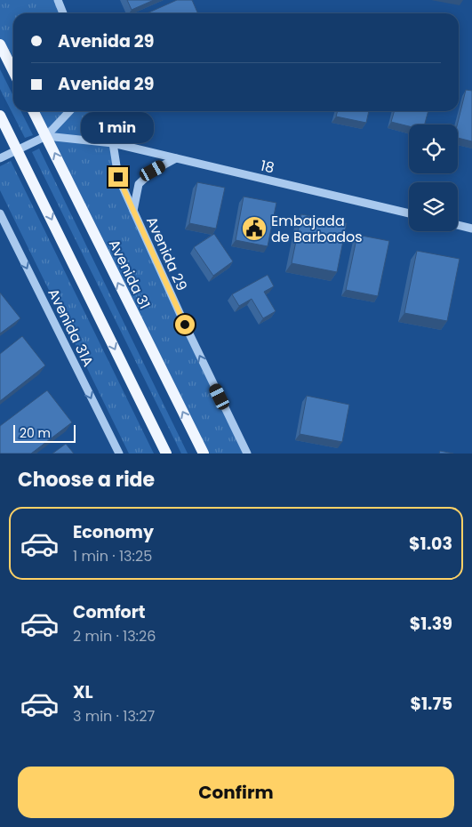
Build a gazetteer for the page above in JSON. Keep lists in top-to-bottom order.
{
  "streets": {
    "main road": ["Avenida 31"],
    "street": ["18", "Avenida 29", "Avenida 31A"]
  },
  "crossings": [
    ["18", "Avenida 29"],
    ["18", "Avenida 31"]
  ],
  "one_way": ["Avenida 29", "Avenida 31A"],
  "places": {
    "public building": ["Embajada de Barbados"]
  },
  "scale_bar": "20 m",
  "page": {
    "banner": ["Avenida 29", "Avenida 29"],
    "bubble": "1 min",
    "scale": "20 m",
    "heading": "Choose a ride",
    "list": [
      {
        "name": "Economy",
        "note": "1 min · 13:25",
        "value": "$1.03"
      },
      {
        "name": "Comfort",
        "note": "2 min · 13:26",
        "value": "$1.39"
      },
      {
        "name": "XL",
        "note": "3 min · 13:27",
        "value": "$1.75"
      }
    ],
    "buttons": "Confirm"
  }
}
